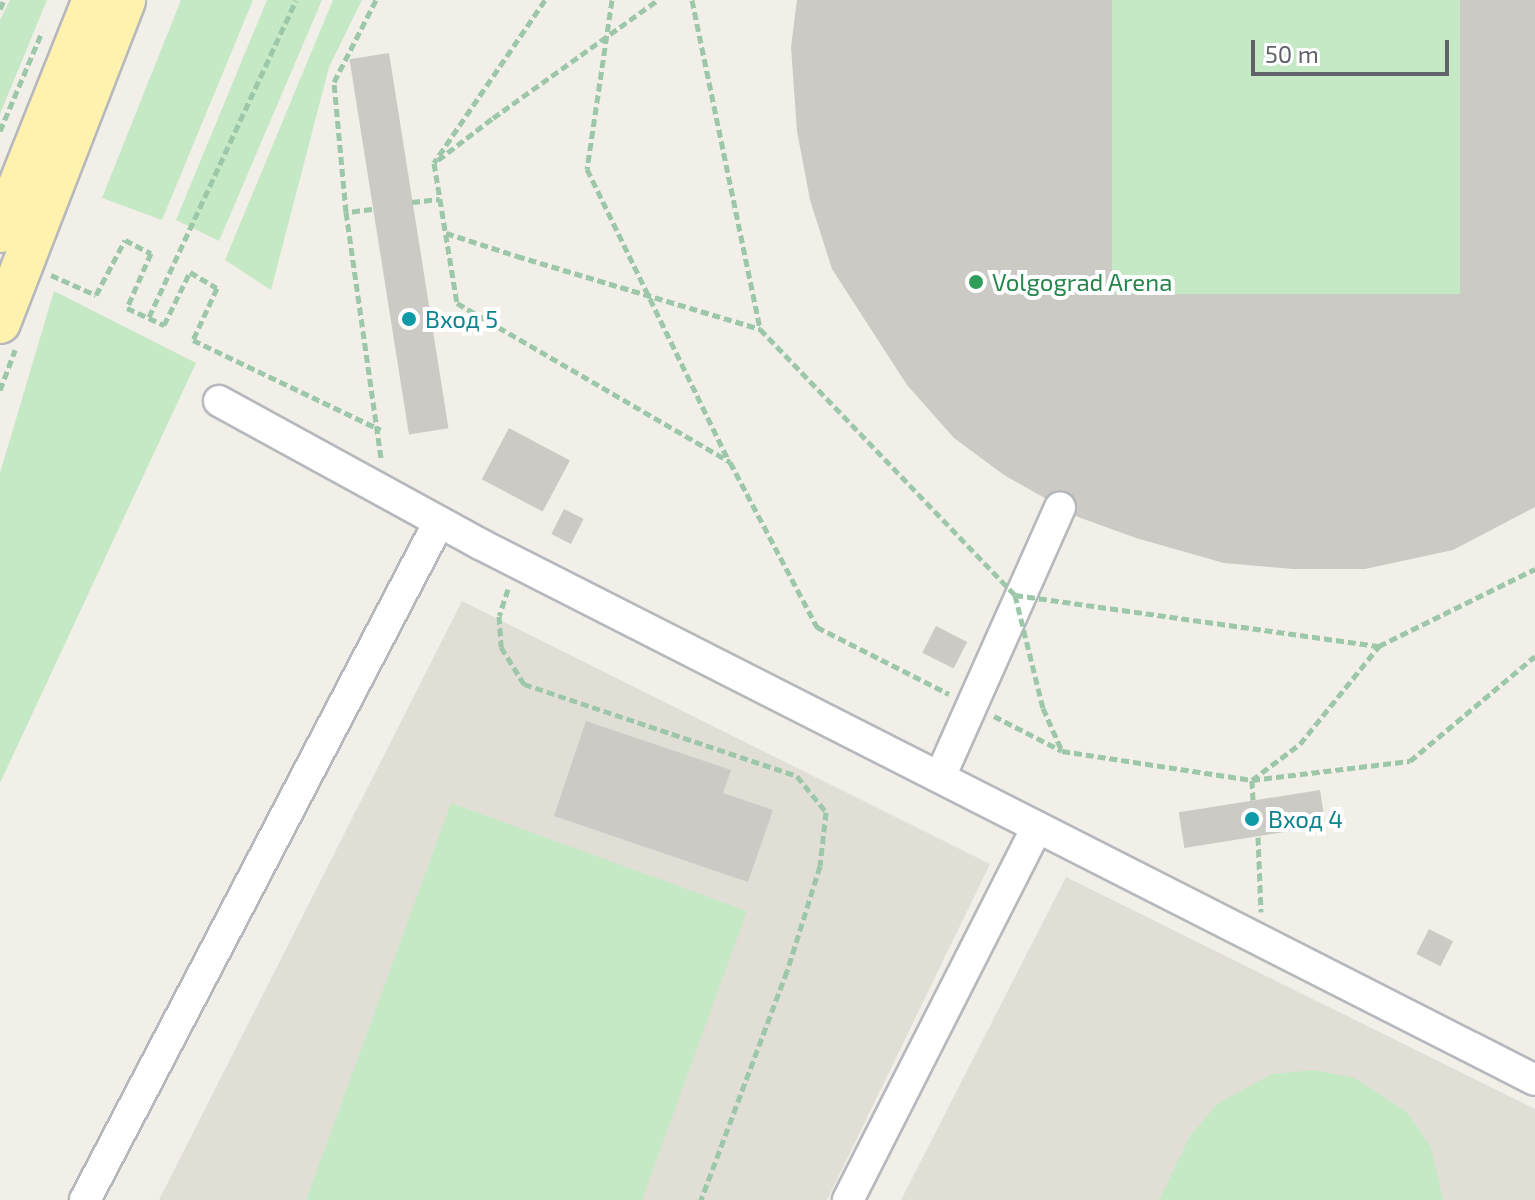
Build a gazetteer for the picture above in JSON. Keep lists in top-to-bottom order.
{
  "places": ["Volgograd Arena", "Вход 5", "Вход 4"],
  "scale_bar": "50 m"
}
